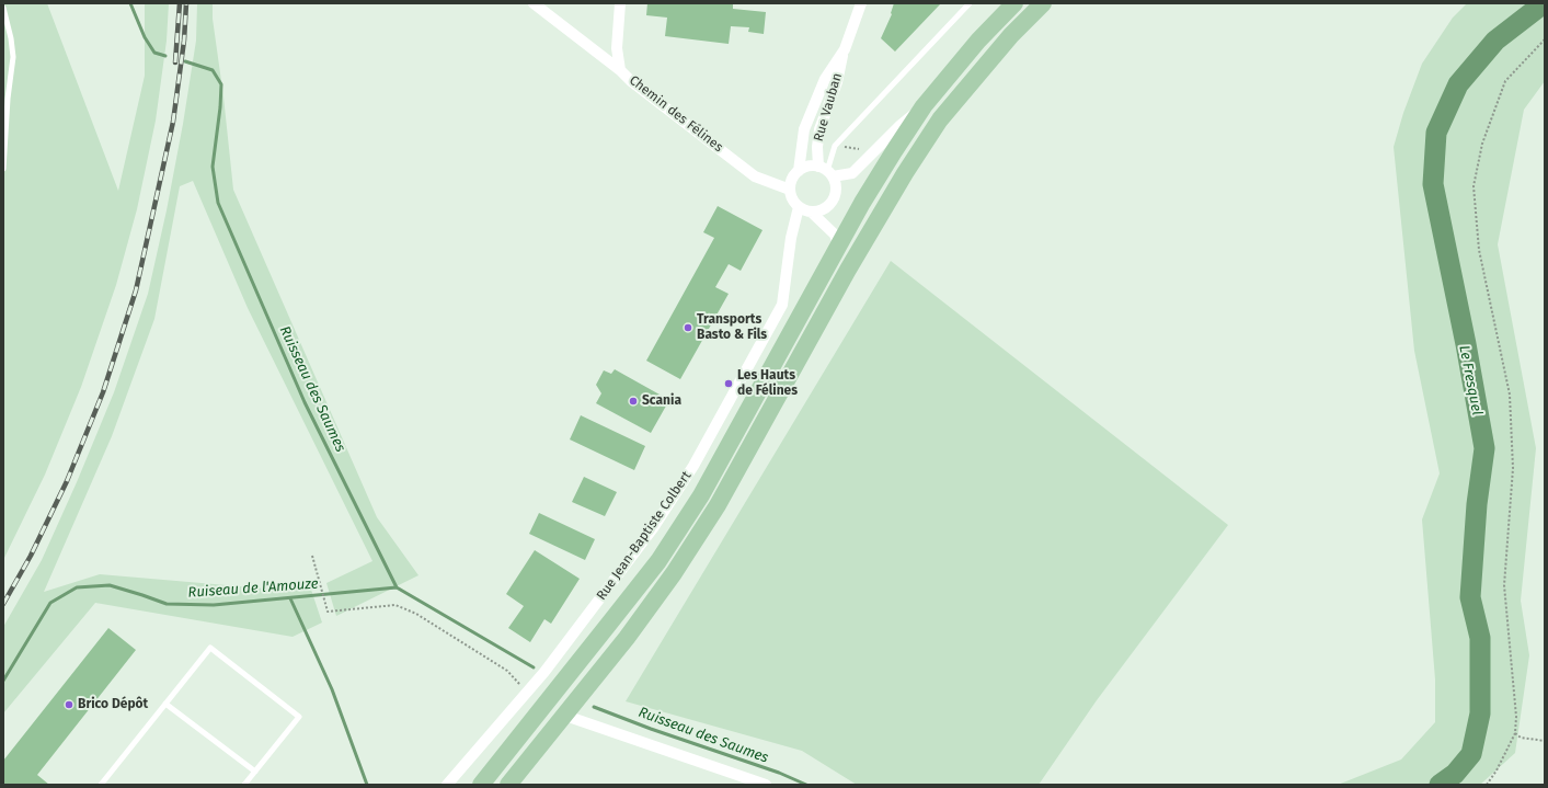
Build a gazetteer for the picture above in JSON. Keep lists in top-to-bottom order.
{
  "streets": {
    "street": ["Rue Vauban", "Chemin des Félines", "Rue Jean-Baptiste Colbert"]
  },
  "crossings": [
    ["Rue Vauban", "Chemin des Félines"],
    ["Rue Vauban", "Rue Jean-Baptiste Colbert"],
    ["Chemin des Félines", "Rue Jean-Baptiste Colbert"]
  ],
  "water": ["Le Fresquel", "Ruisseau des Saumes", "Ruiseau de l'Amouze"],
  "places": [
    "Transports Basto & Fils",
    "Les Hauts de Félines",
    "Scania",
    "Brico Dépôt"
  ]
}
